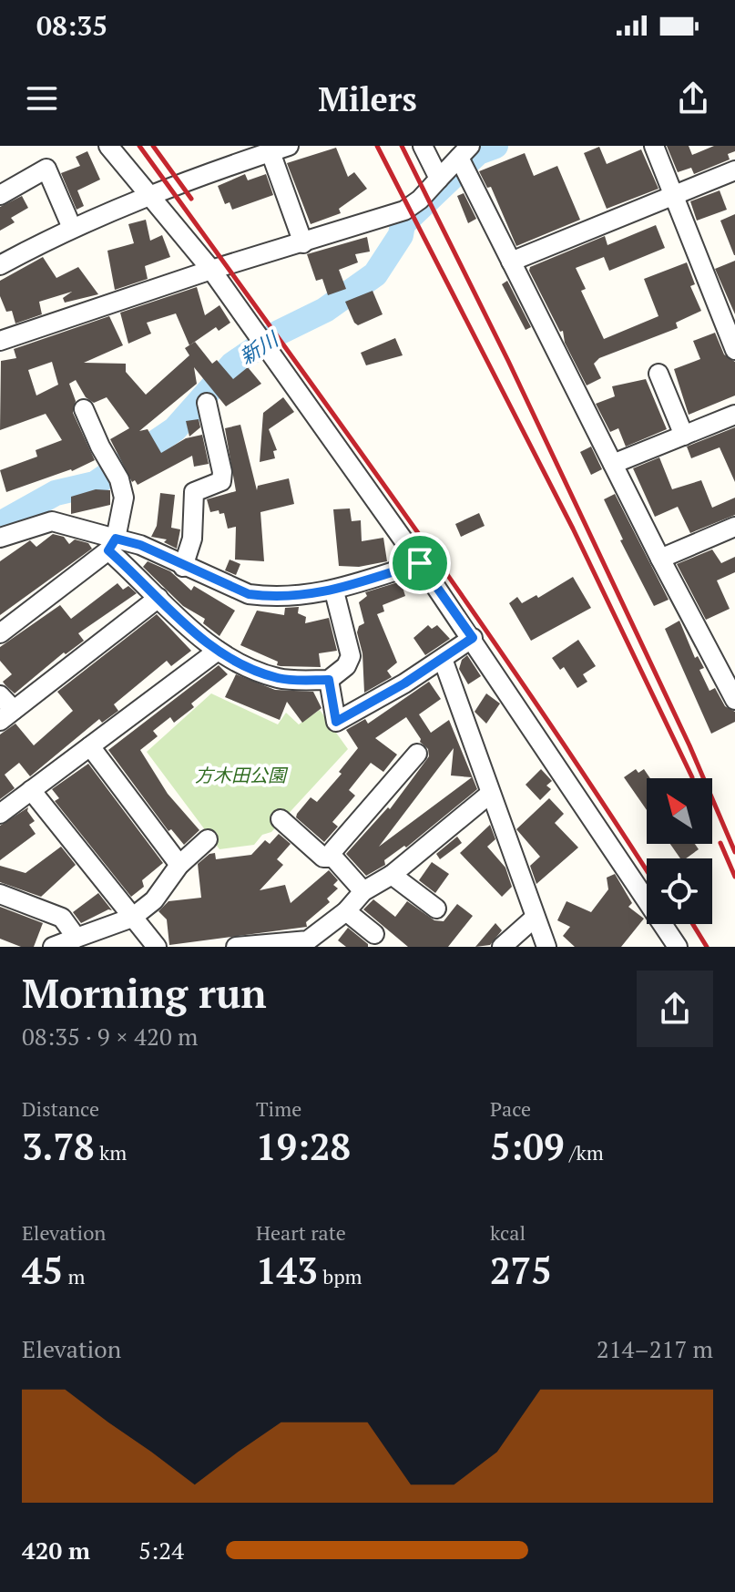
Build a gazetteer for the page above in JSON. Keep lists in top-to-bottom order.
{
  "water": ["新川"],
  "parks": ["方木田公園"],
  "north": "top left",
  "page": {
    "status": "08:35",
    "header": "Milers",
    "heading": ["Morning run", "08:35 · 9 × 420 m"],
    "stats": [
      ["Distance", "3.78 km"],
      ["Time", "19:28"],
      ["Pace", "5:09 /km"],
      ["Elevation", "45 m"],
      ["Heart rate", "143 bpm"],
      ["kcal", "275"]
    ],
    "chart": ["Elevation", "214–217 m"],
    "list": [
      {
        "name": "420 m",
        "note": "5:24"
      }
    ]
  }
}
